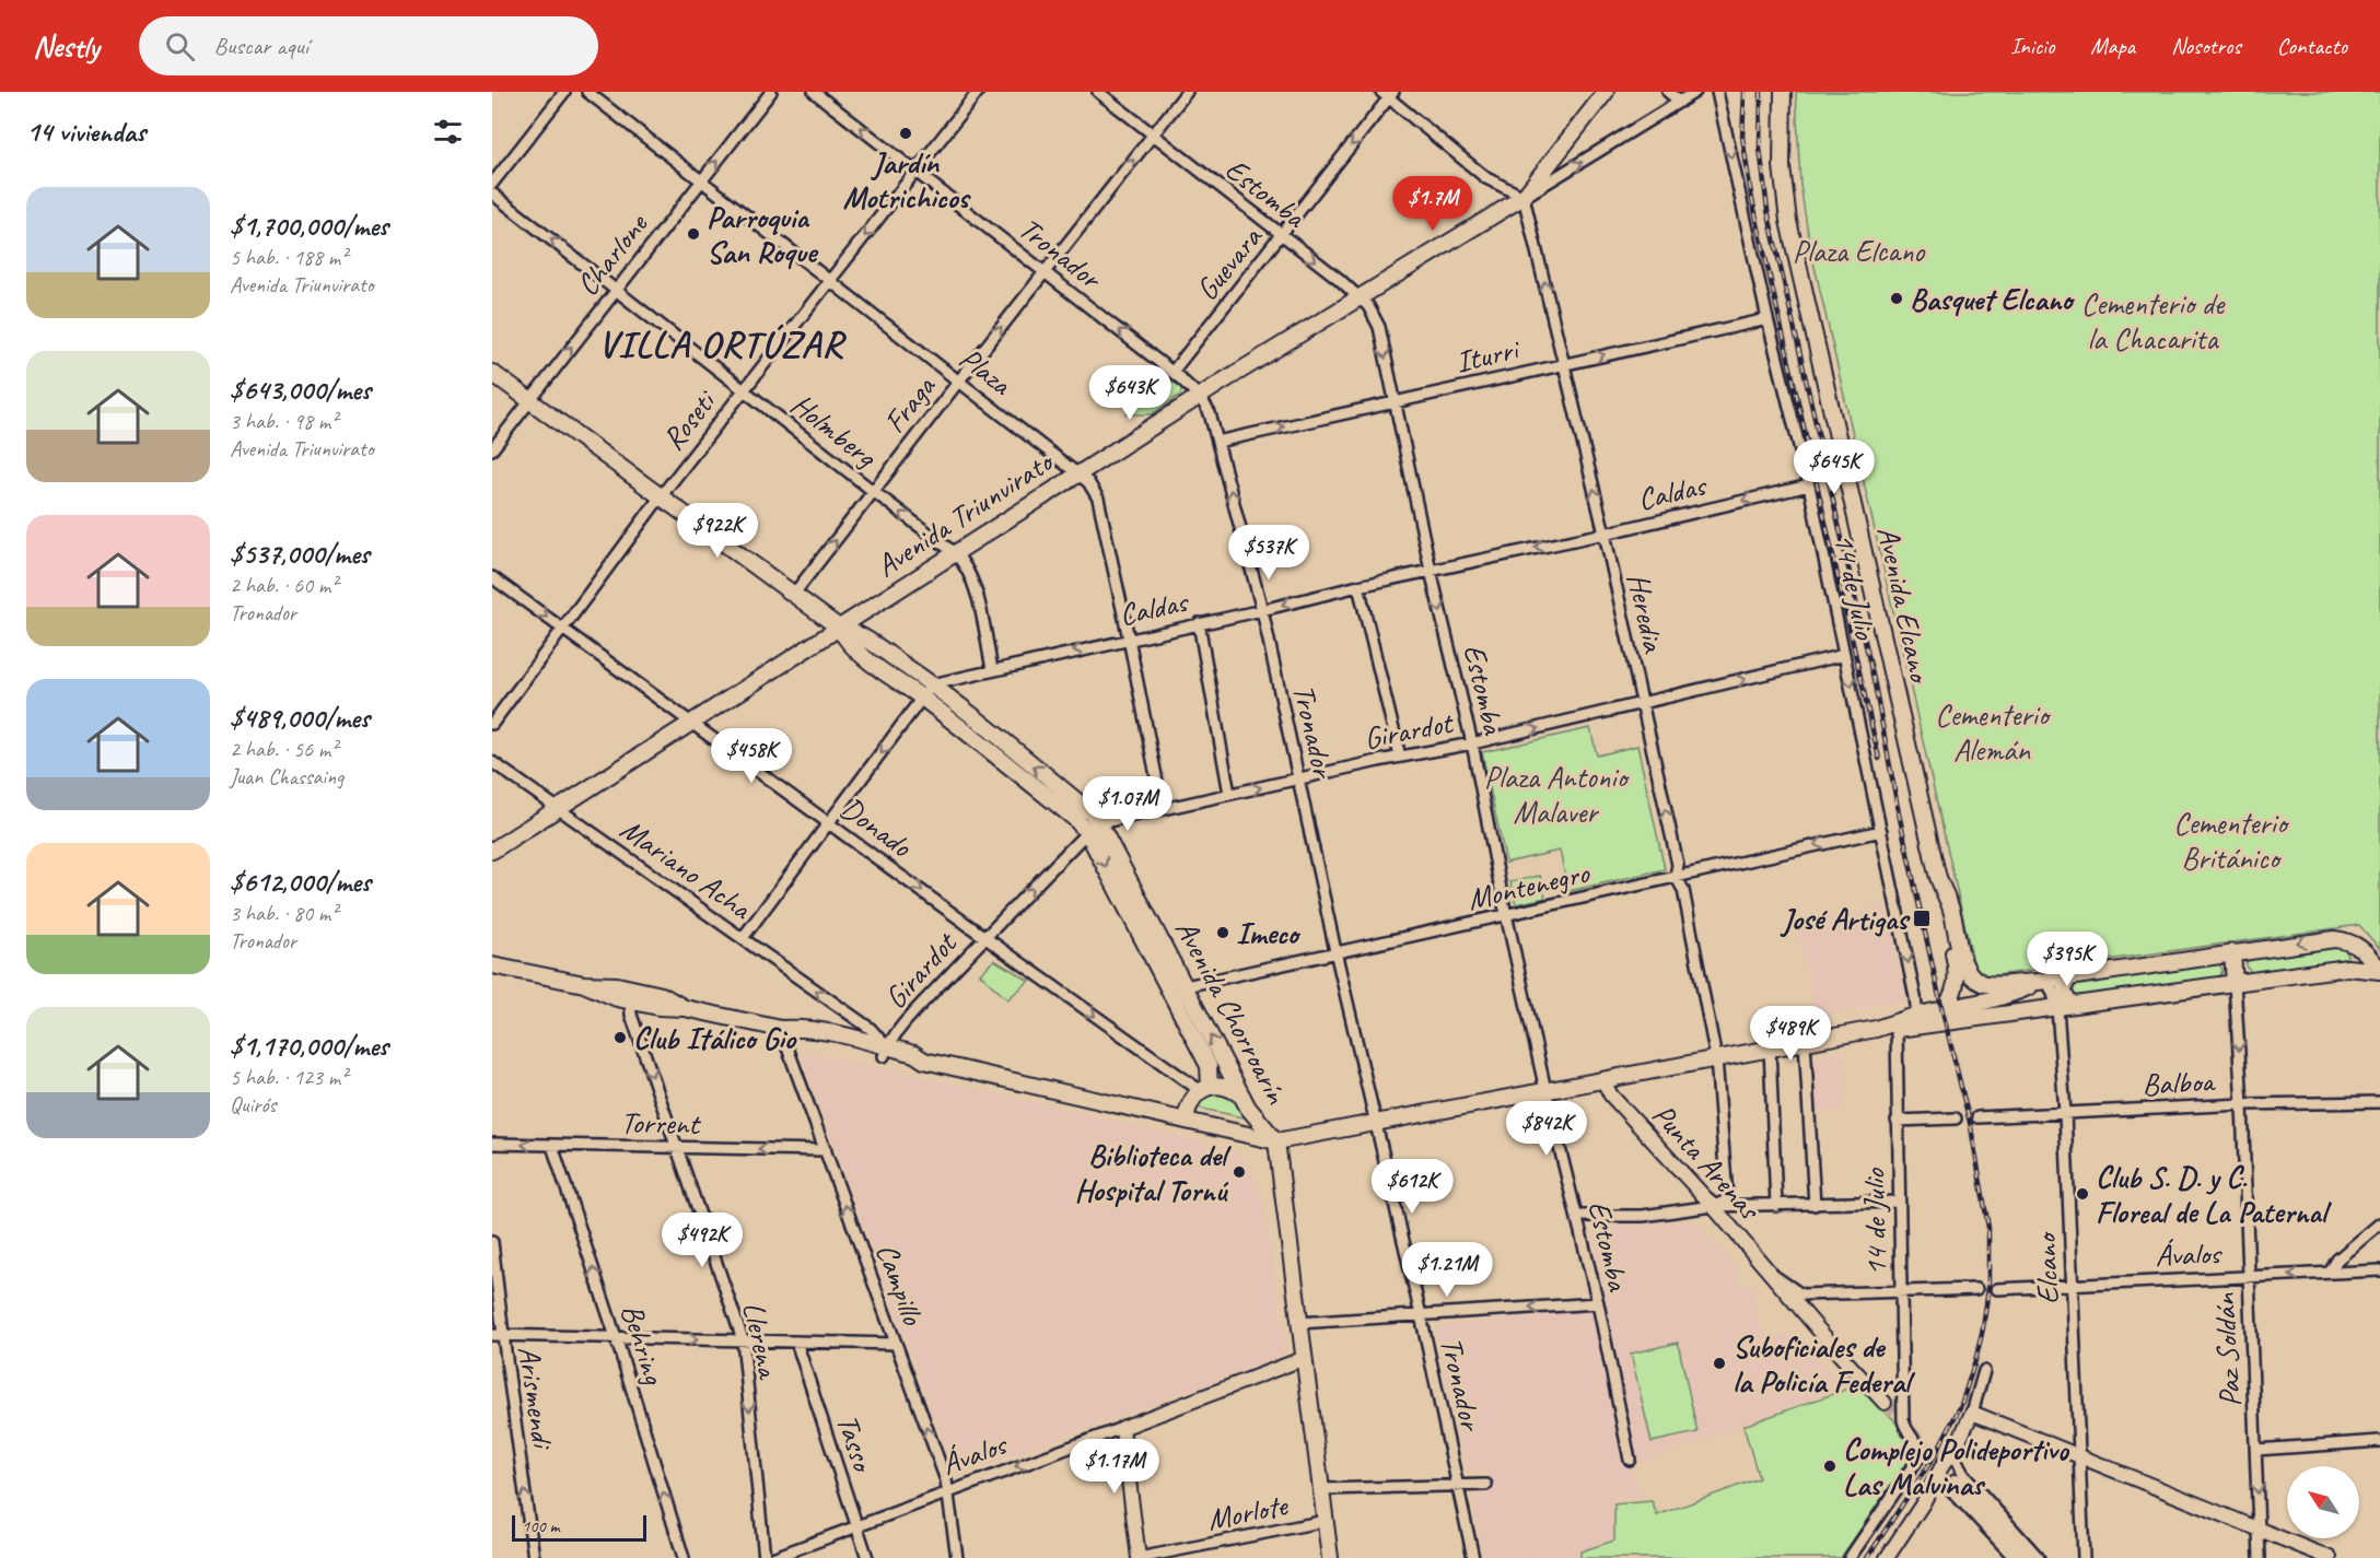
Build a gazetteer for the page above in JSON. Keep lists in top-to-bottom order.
{
  "streets": {
    "main road": ["Avenida Triunvirato", "Avenida Elcano", "Avenida Chorroarín"],
    "street": [
      "Estomba",
      "Tronador",
      "Charlone",
      "Guevara",
      "Iturri",
      "Plaza",
      "Fraga",
      "Roseti",
      "Holmberg",
      "Caldas",
      "14 de Julio",
      "Heredia",
      "Girardot",
      "Donado",
      "Mariano Acha",
      "Montenegro",
      "Balboa",
      "Torrent",
      "Punta Arenas",
      "Ávalos",
      "Elcano",
      "Campillo",
      "Llerena",
      "Behring",
      "Paz Soldán",
      "Arismendi",
      "Tasso",
      "Morlote"
    ]
  },
  "crossings": [
    ["Estomba", "Guevara"],
    ["Estomba", "Iturri"],
    ["Estomba", "Fraga"],
    ["Estomba", "Caldas"],
    ["Estomba", "Avenida Triunvirato"],
    ["Estomba", "Girardot"],
    ["Estomba", "Montenegro"],
    ["Tronador", "Guevara"],
    ["Tronador", "Iturri"],
    ["Tronador", "Fraga"],
    ["Tronador", "Roseti"],
    ["Tronador", "Caldas"],
    ["Tronador", "Avenida Triunvirato"],
    ["Tronador", "Girardot"],
    ["Tronador", "Montenegro"],
    ["Tronador", "Morlote"],
    ["Charlone", "Plaza"],
    ["Charlone", "Holmberg"],
    ["Charlone", "Avenida Chorroarín"],
    ["Iturri", "14 de Julio"],
    ["Iturri", "Heredia"],
    ["Plaza", "Fraga"],
    ["Plaza", "Roseti"],
    ["Plaza", "Caldas"],
    ["Plaza", "Avenida Triunvirato"],
    ["Plaza", "Girardot"],
    ["Fraga", "Holmberg"],
    ["Fraga", "Avenida Chorroarín"],
    ["Roseti", "Holmberg"],
    ["Roseti", "Donado"],
    ["Roseti", "Avenida Chorroarín"],
    ["Holmberg", "Caldas"],
    ["Holmberg", "Avenida Triunvirato"],
    ["Caldas", "14 de Julio"],
    ["Caldas", "Heredia"],
    ["Caldas", "Avenida Chorroarín"],
    ["Avenida Triunvirato", "Heredia"],
    ["Avenida Triunvirato", "Donado"],
    ["Avenida Triunvirato", "Mariano Acha"],
    ["Avenida Triunvirato", "Avenida Chorroarín"],
    ["14 de Julio", "Girardot"],
    ["14 de Julio", "Montenegro"],
    ["14 de Julio", "Punta Arenas"],
    ["Heredia", "Girardot"],
    ["Heredia", "Montenegro"],
    ["Heredia", "Punta Arenas"],
    ["Girardot", "Donado"],
    ["Girardot", "Mariano Acha"],
    ["Girardot", "Avenida Chorroarín"],
    ["Donado", "Avenida Chorroarín"],
    ["Montenegro", "Avenida Chorroarín"],
    ["Avenida Chorroarín", "Ávalos"],
    ["Avenida Chorroarín", "Morlote"],
    ["Balboa", "Elcano"],
    ["Balboa", "Paz Soldán"],
    ["Torrent", "Campillo"],
    ["Torrent", "Llerena"],
    ["Torrent", "Behring"],
    ["Ávalos", "Elcano"],
    ["Ávalos", "Campillo"],
    ["Ávalos", "Paz Soldán"],
    ["Ávalos", "Tasso"]
  ],
  "one_way": [
    "Charlone",
    "Guevara",
    "Iturri",
    "Fraga",
    "Holmberg",
    "Caldas",
    "14 de Julio",
    "Heredia",
    "Girardot",
    "Donado",
    "Torrent",
    "Campillo",
    "Llerena",
    "Behring",
    "Arismendi"
  ],
  "districts": ["VILLA ORTÚZAR"],
  "parks": [
    "Plaza Elcano",
    "Cementerio de la Chacarita",
    "Cementerio Alemán",
    "Plaza Antonio Malaver",
    "Cementerio Británico"
  ],
  "places": {
    "other": [
      "Jardín Motrichicos",
      "Parroquia San Roque",
      "Basquet Elcano",
      "Imeco",
      "Club Itálico Gio",
      "Biblioteca del Hospital Tornú",
      "Club S. D. y C. Floreal de La Paternal",
      "Suboficiales de la Policía Federal",
      "Complejo Polideportivo Las Malvinas"
    ],
    "transit": ["José Artigas"]
  },
  "scale_bar": "100 m",
  "north": "top left",
  "page": {
    "header": "Nestly",
    "search": "Buscar aquí",
    "nav": [
      "Inicio",
      "Mapa",
      "Nosotros",
      "Contacto"
    ],
    "heading": "14 viviendas",
    "list": [
      {
        "name": "$1,700,000/mes",
        "note": "5 hab. · 188 m² · Avenida Triunvirato"
      },
      {
        "name": "$643,000/mes",
        "note": "3 hab. · 98 m² · Avenida Triunvirato"
      },
      {
        "name": "$537,000/mes",
        "note": "2 hab. · 60 m² · Tronador"
      },
      {
        "name": "$489,000/mes",
        "note": "2 hab. · 56 m² · Juan Chassaing"
      },
      {
        "name": "$612,000/mes",
        "note": "3 hab. · 80 m² · Tronador"
      },
      {
        "name": "$1,170,000/mes",
        "note": "5 hab. · 123 m² · Quirós"
      }
    ],
    "price": [
      "$1.7M",
      "$643K",
      "$645K",
      "$922K",
      "$537K",
      "$458K",
      "$1.07M",
      "$395K",
      "$489K",
      "$842K",
      "$612K",
      "$492K",
      "$1.21M",
      "$1.17M"
    ],
    "scale": "100 m"
  }
}
